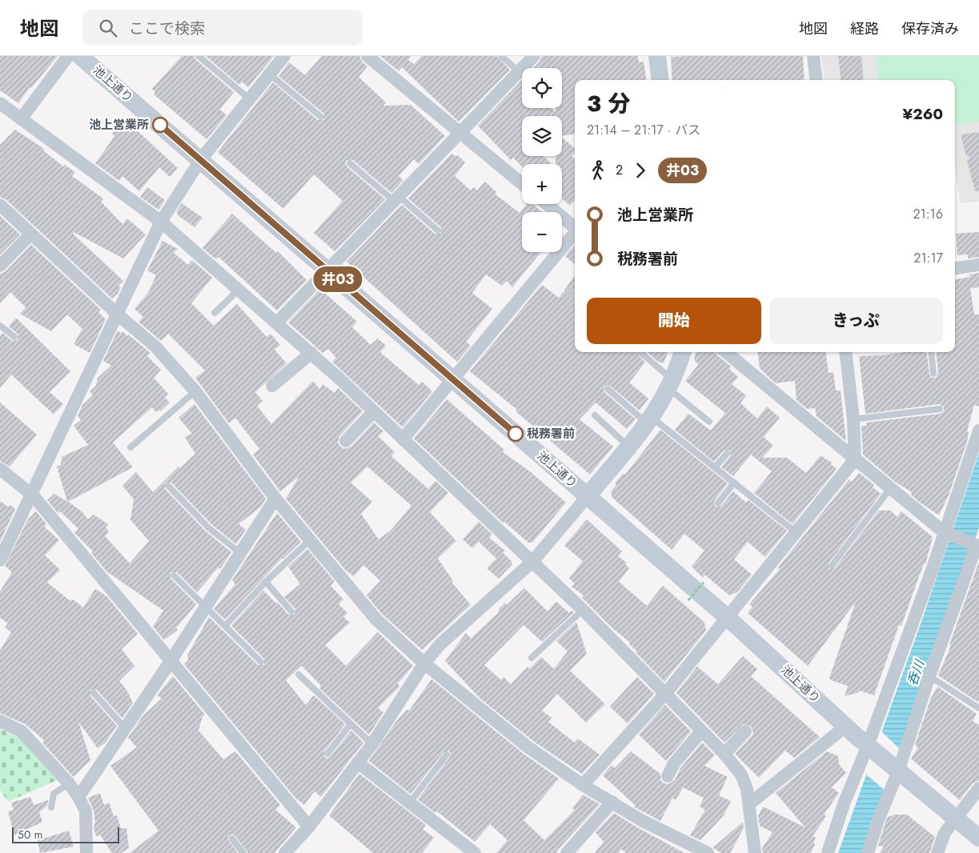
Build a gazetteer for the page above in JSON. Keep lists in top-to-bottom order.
{
  "streets": {
    "main road": ["池上通り"]
  },
  "water": ["呑川"],
  "places": ["池上営業所", "税務署前"],
  "lines": ["bus line 井03"],
  "scale_bar": "50 m",
  "page": {
    "header": "地図",
    "search": "ここで検索",
    "nav": ["地図", "経路", "保存済み"],
    "on_map": "井03",
    "map_buttons": ["+", "−"],
    "heading": ["3 分", "21:14 – 21:17 · バス", "¥260"],
    "legs": ["2", "井03"],
    "list": [
      {
        "name": "池上営業所",
        "value": "21:16"
      },
      {
        "name": "税務署前",
        "value": "21:17"
      }
    ],
    "buttons": ["開始", "きっぷ"],
    "scale": "50 m"
  }
}
